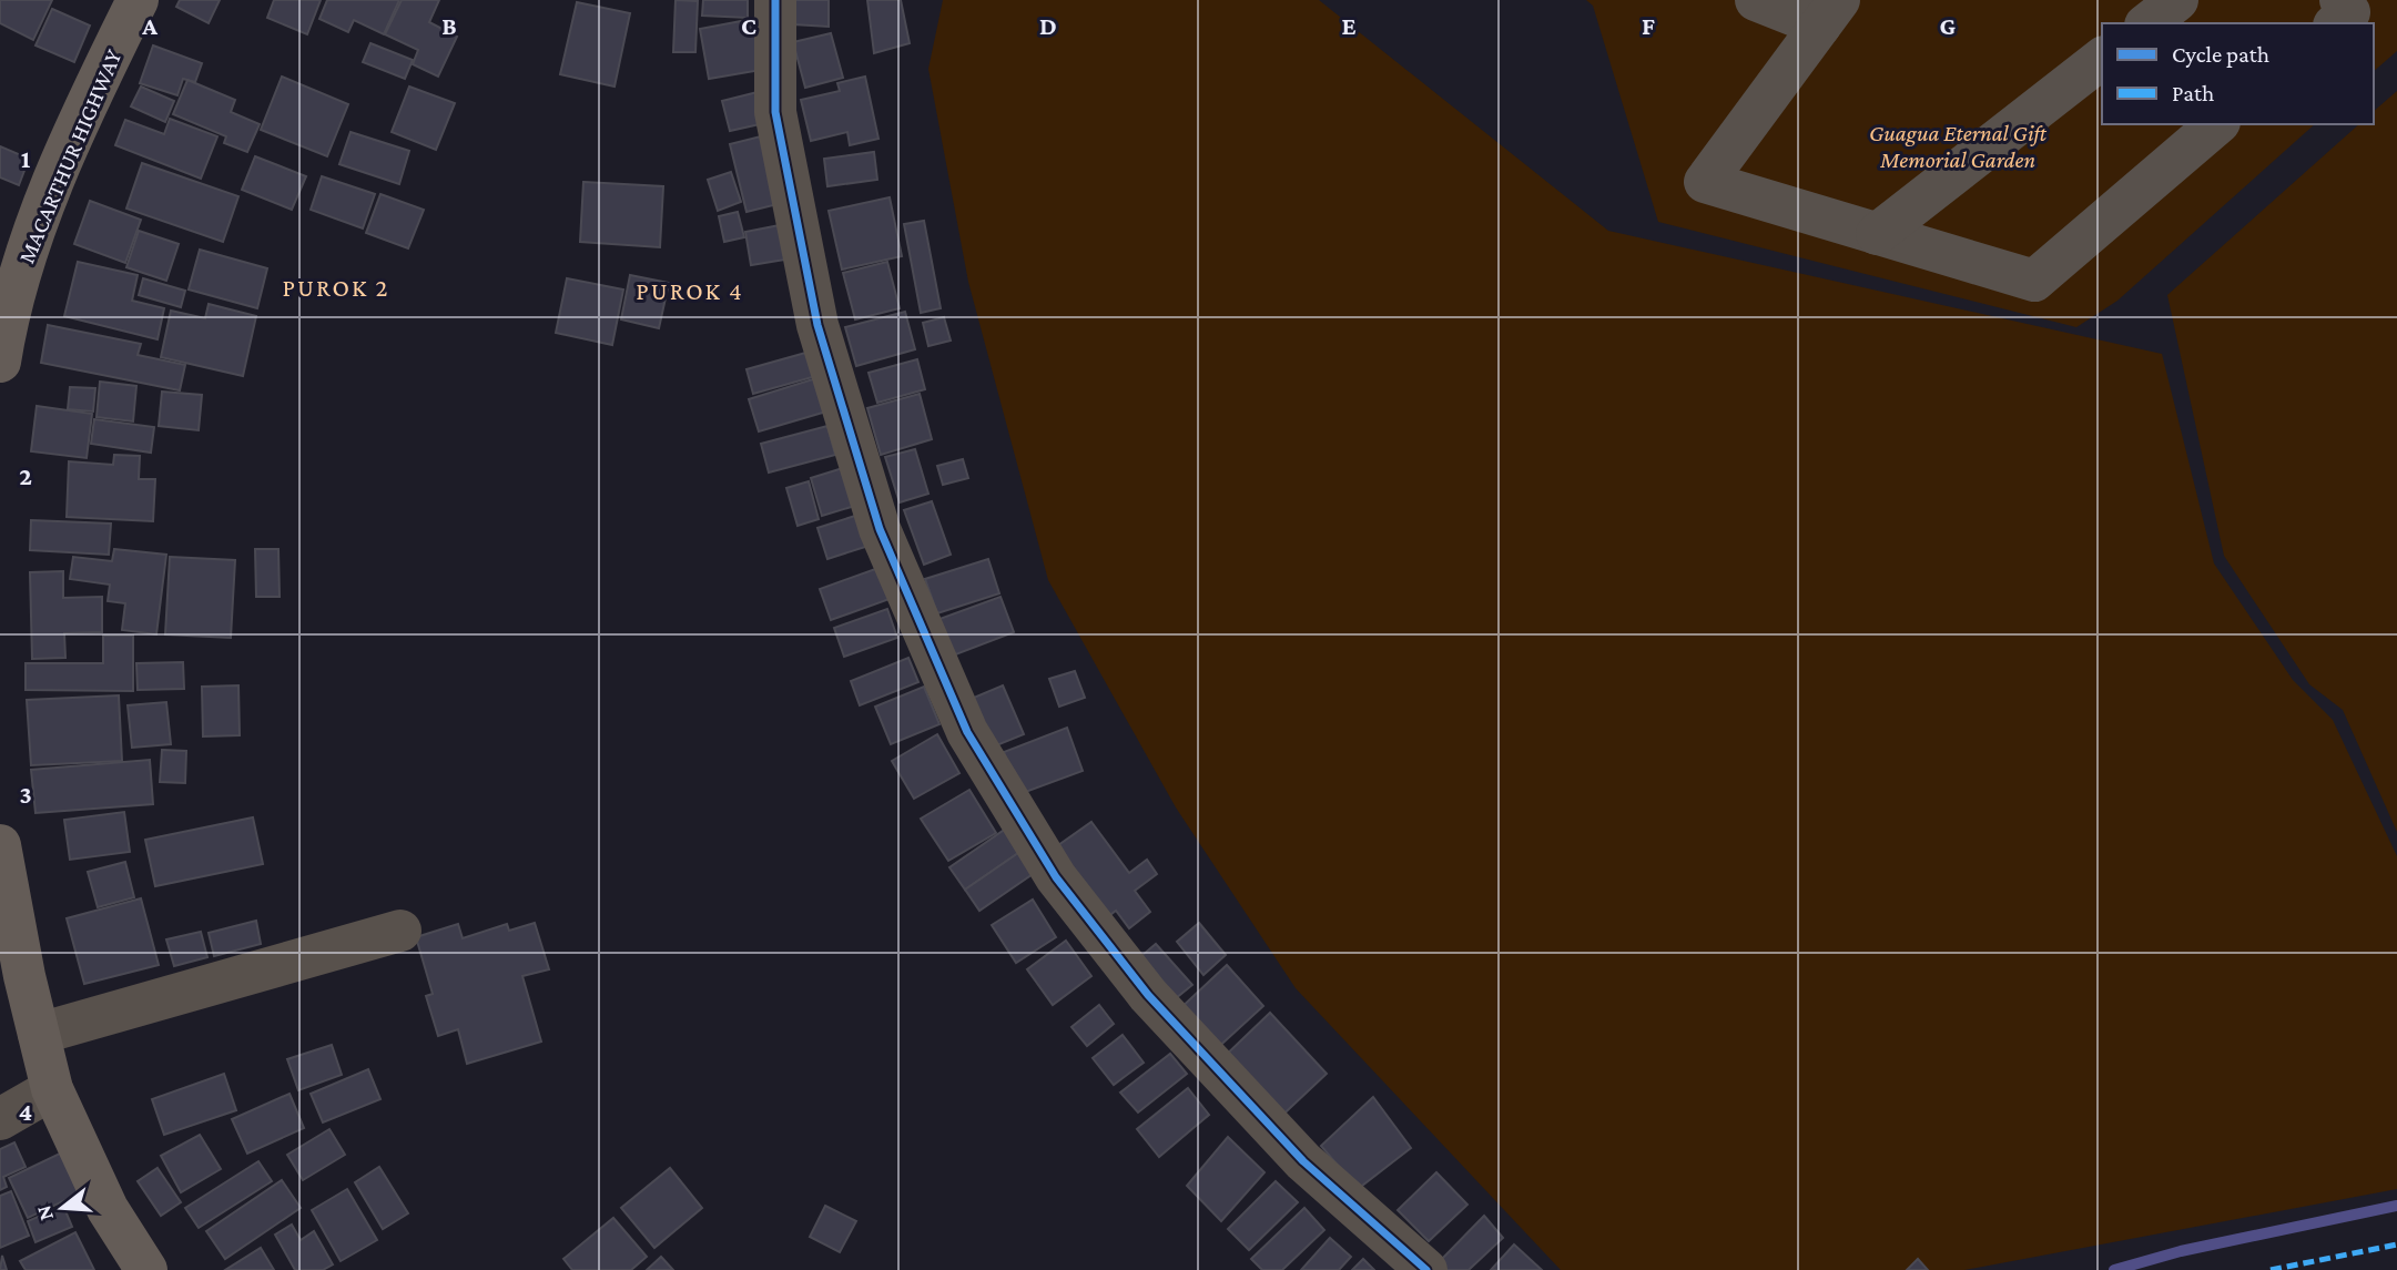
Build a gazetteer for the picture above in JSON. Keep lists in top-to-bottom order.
{
  "streets": {
    "main road": ["MACARTHUR HIGHWAY"]
  },
  "districts": ["PUROK 2", "PUROK 4"],
  "parks": ["Guagua Eternal Gift Memorial Garden"],
  "legend": ["Cycle path", "Path"],
  "north": "left",
  "grid": {
    "columns": [
      "A",
      "B",
      "C",
      "D",
      "E",
      "F",
      "G"
    ],
    "rows": [
      "1",
      "2",
      "3",
      "4"
    ]
  }
}
